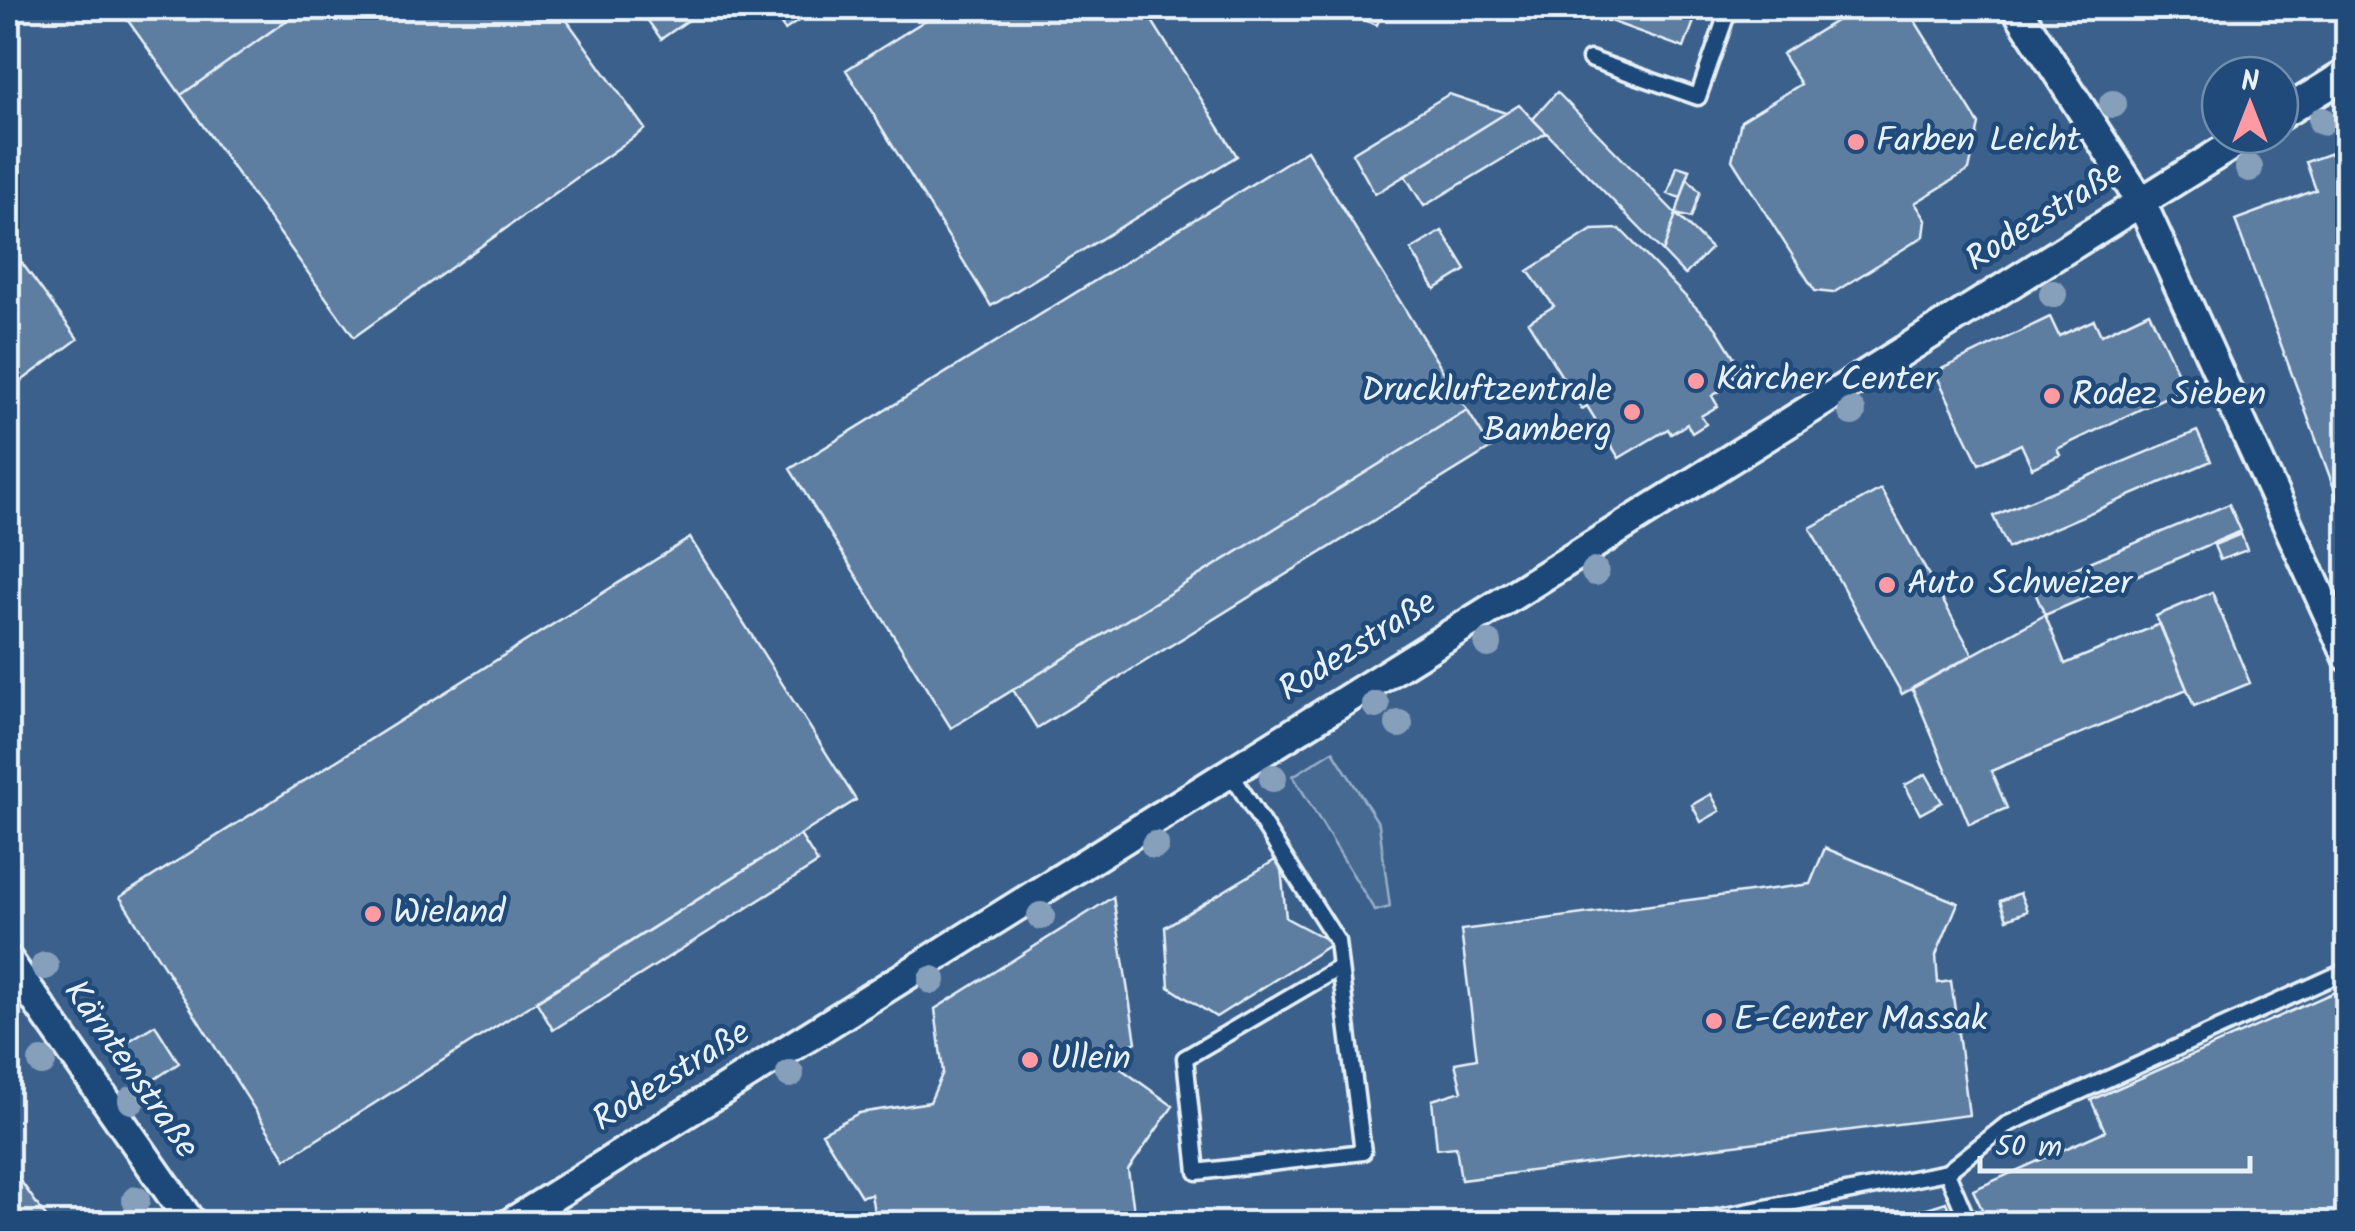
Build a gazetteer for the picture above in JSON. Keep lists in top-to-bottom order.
{
  "streets": {
    "street": ["Rodezstraße", "Kärntenstraße"]
  },
  "places": [
    "Farben Leicht",
    "Kärcher Center",
    "Rodez Sieben",
    "Druckluftzentrale Bamberg",
    "Auto Schweizer",
    "Wieland",
    "E-Center Massak",
    "Ullein"
  ],
  "scale_bar": "50 m",
  "north": "top"
}
